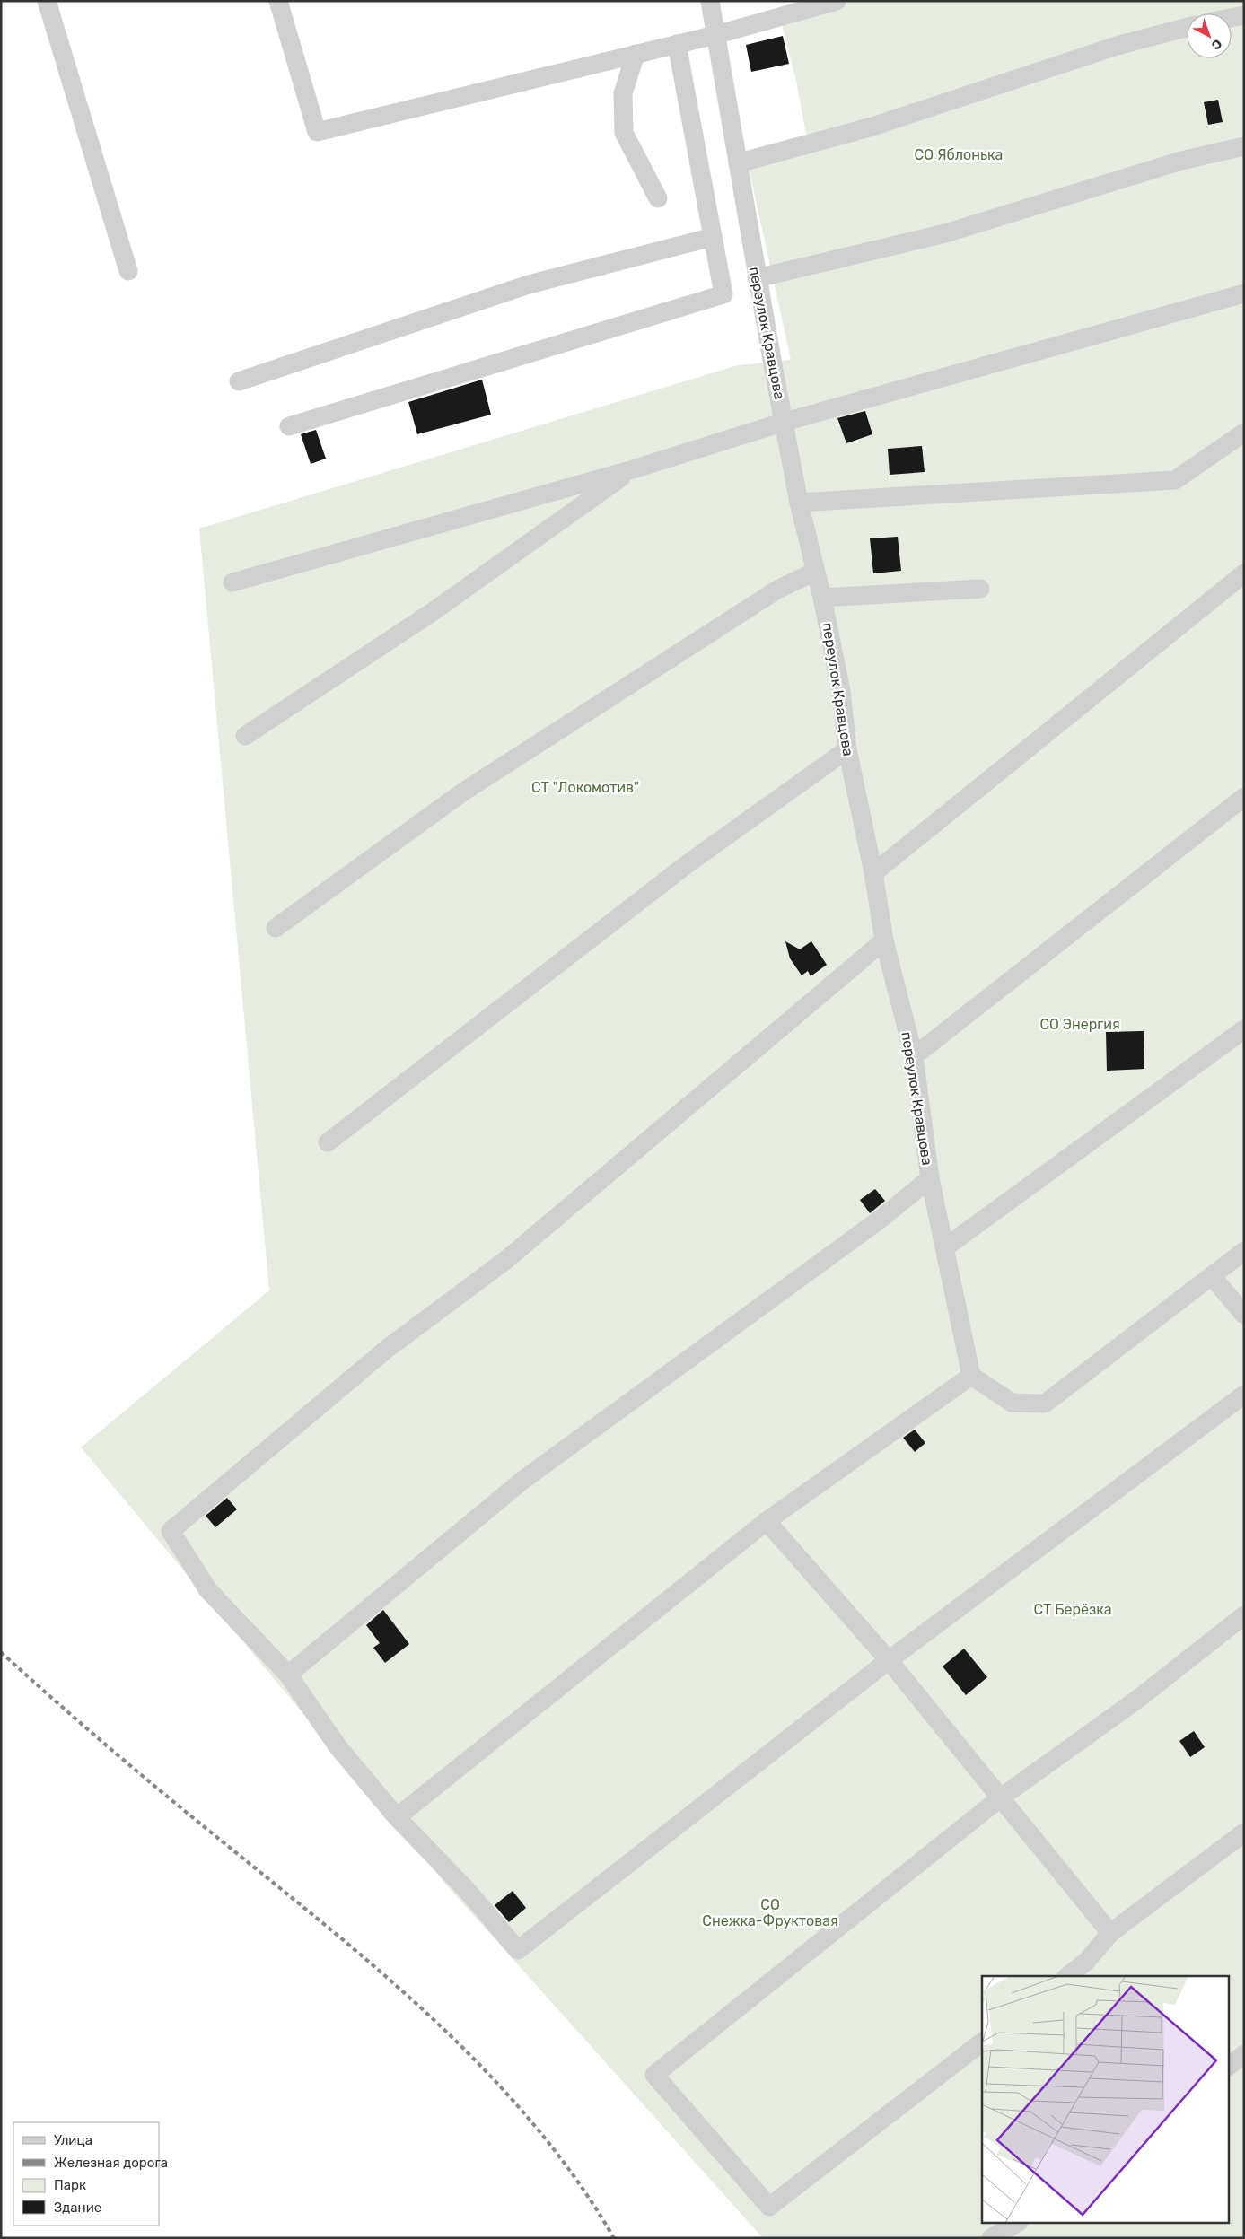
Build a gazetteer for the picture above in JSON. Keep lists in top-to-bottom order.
{
  "streets": {
    "street": ["переулок Кравцова"]
  },
  "parks": [
    "СО Яблонька",
    "СТ \"Локомотив\"",
    "СО Энергия",
    "СТ Берёзка",
    "СО Снежка-Фруктовая"
  ],
  "legend": [
    "Улица",
    "Железная дорога",
    "Парк",
    "Здание"
  ],
  "north": "bottom right"
}
